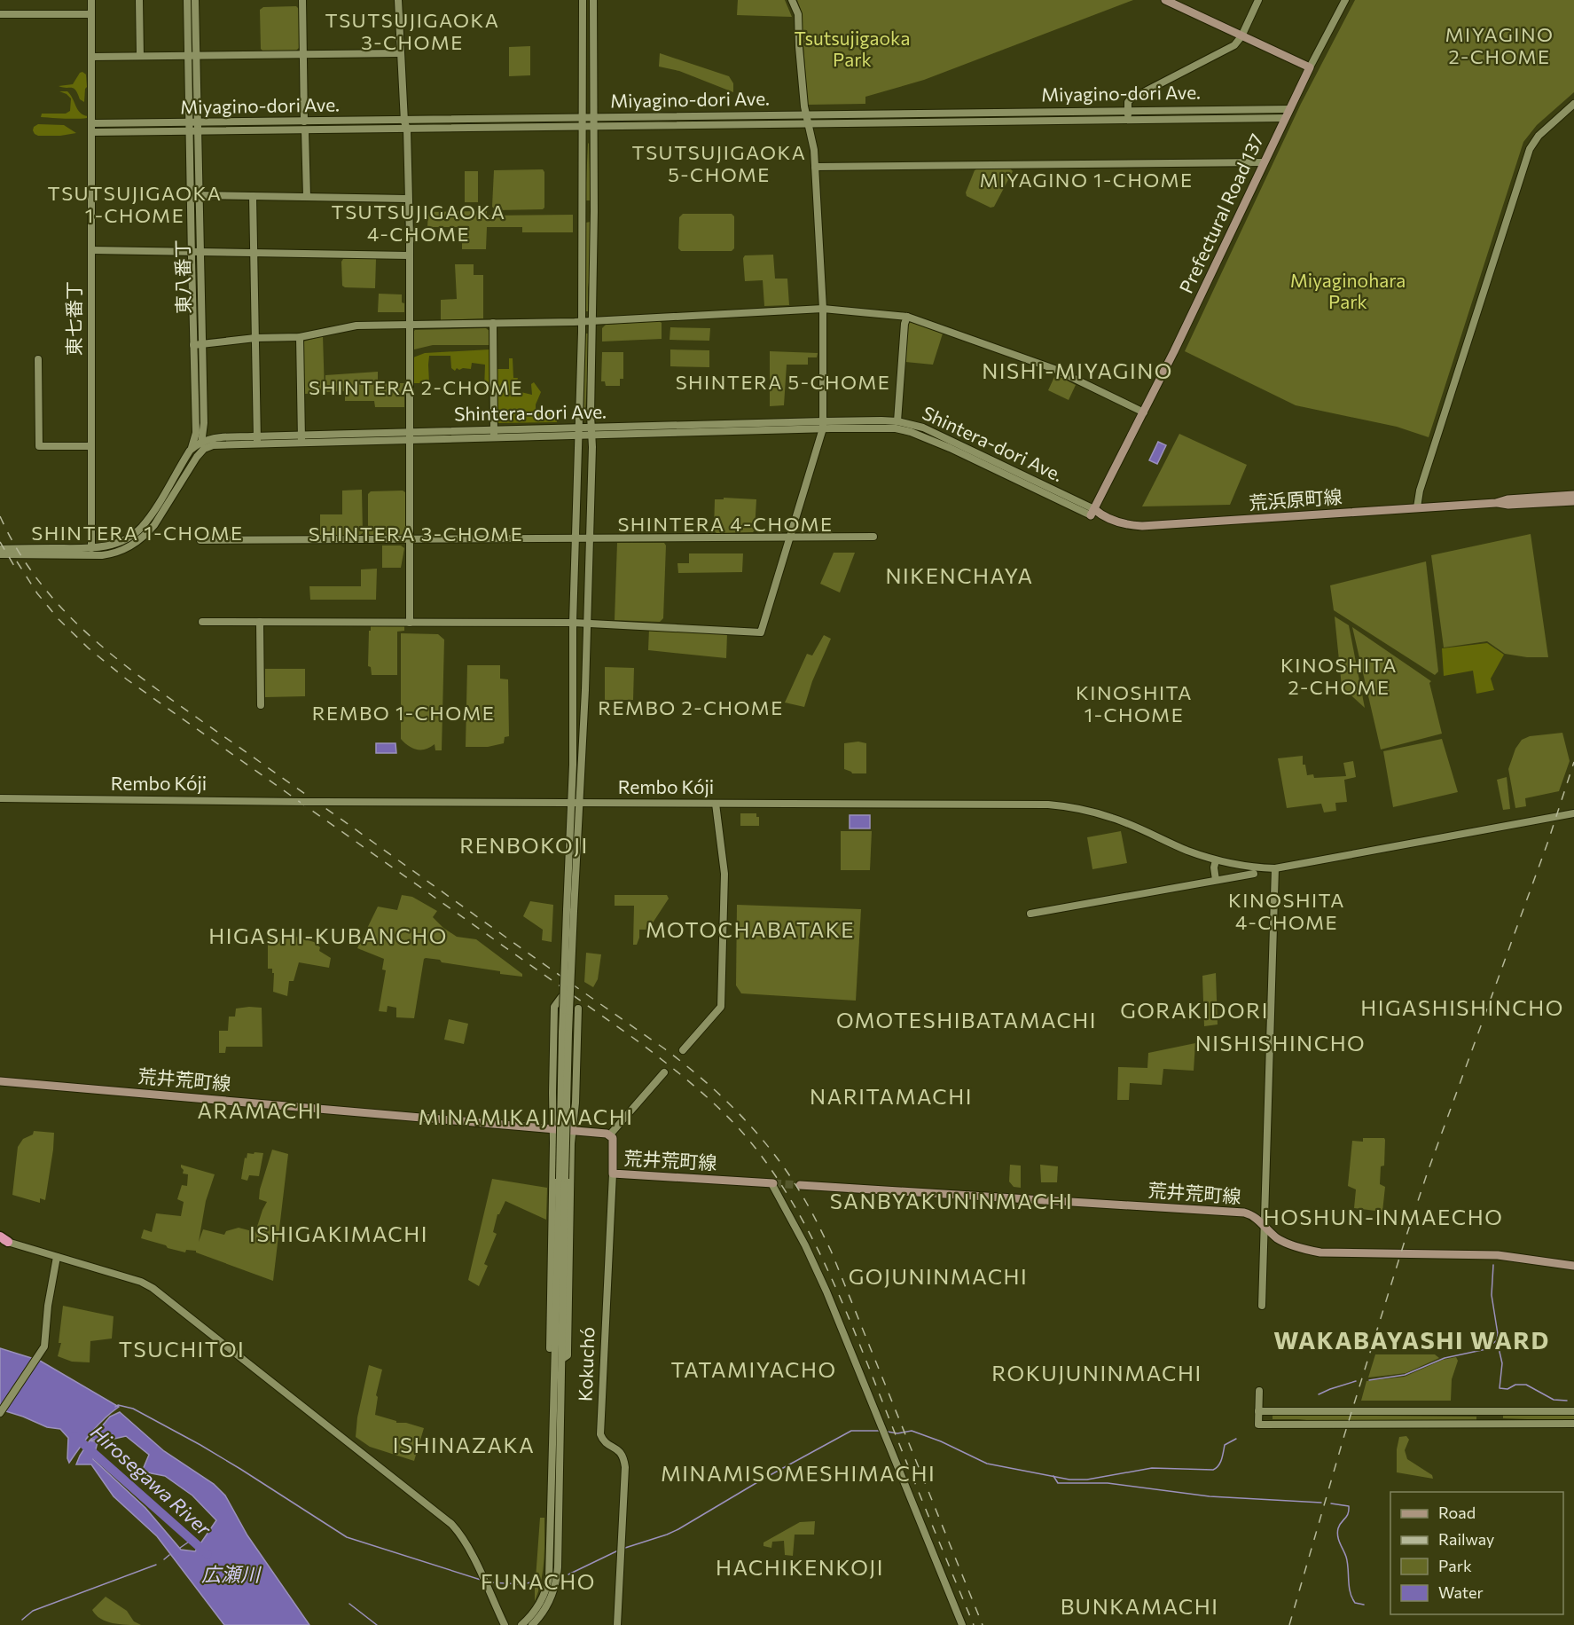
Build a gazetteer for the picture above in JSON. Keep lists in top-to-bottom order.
{
  "streets": {
    "main road": ["Prefectural Road 137", "荒浜原町線", "荒井荒町線"],
    "street": [
      "Miyagino-dori Ave.",
      "東八番丁",
      "東七番丁",
      "Shintera-dori Ave.",
      "Rembo Kóji",
      "Kokuchó"
    ]
  },
  "crossings": [
    ["Miyagino-dori Ave.", "Prefectural Road 137"],
    ["Miyagino-dori Ave.", "東八番丁"],
    ["Miyagino-dori Ave.", "東七番丁"],
    ["Prefectural Road 137", "Shintera-dori Ave."],
    ["Prefectural Road 137", "荒浜原町線"],
    ["東八番丁", "Shintera-dori Ave."],
    ["東七番丁", "Shintera-dori Ave."],
    ["Shintera-dori Ave.", "荒浜原町線"],
    ["荒井荒町線", "Kokuchó"]
  ],
  "districts": [
    "TSUTSUJIGAOKA 3-CHOME",
    "MIYAGINO 2-CHOME",
    "TSUTSUJIGAOKA 5-CHOME",
    "MIYAGINO 1-CHOME",
    "TSUTSUJIGAOKA 1-CHOME",
    "TSUTSUJIGAOKA 4-CHOME",
    "NISHI-MIYAGINO",
    "SHINTERA 5-CHOME",
    "SHINTERA 2-CHOME",
    "SHINTERA 4-CHOME",
    "SHINTERA 1-CHOME",
    "SHINTERA 3-CHOME",
    "NIKENCHAYA",
    "KINOSHITA 2-CHOME",
    "KINOSHITA 1-CHOME",
    "REMBO 2-CHOME",
    "REMBO 1-CHOME",
    "RENBOKOJI",
    "KINOSHITA 4-CHOME",
    "MOTOCHABATAKE",
    "HIGASHI-KUBANCHO",
    "HIGASHISHINCHO",
    "GORAKIDORI",
    "OMOTESHIBATAMACHI",
    "NISHISHINCHO",
    "NARITAMACHI",
    "ARAMACHI",
    "MINAMIKAJIMACHI",
    "SANBYAKUNINMACHI",
    "HOSHUN-INMAECHO",
    "ISHIGAKIMACHI",
    "GOJUNINMACHI",
    "WAKABAYASHI WARD",
    "TSUCHITOI",
    "TATAMIYACHO",
    "ROKUJUNINMACHI",
    "ISHINAZAKA",
    "MINAMISOMESHIMACHI",
    "HACHIKENKOJI",
    "FUNACHO",
    "BUNKAMACHI"
  ],
  "water": ["Hirosegawa River", "広瀬川"],
  "parks": ["Tsutsujigaoka Park", "Miyaginohara Park"],
  "legend": [
    "Road",
    "Railway",
    "Park",
    "Water"
  ]
}
